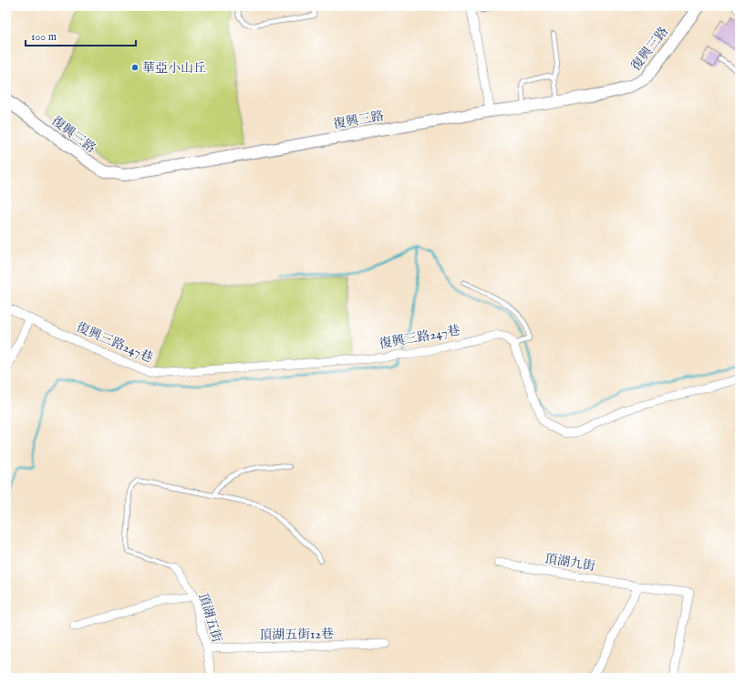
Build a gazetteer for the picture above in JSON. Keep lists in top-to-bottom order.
{
  "streets": {
    "street": [
      "復興三路",
      "復興三路247巷",
      "頂湖九街",
      "頂湖五街",
      "頂湖五街12巷"
    ]
  },
  "crossings": [
    ["頂湖五街", "頂湖五街12巷"]
  ],
  "places": ["華亞小山丘"],
  "scale_bar": "100 m"
}
